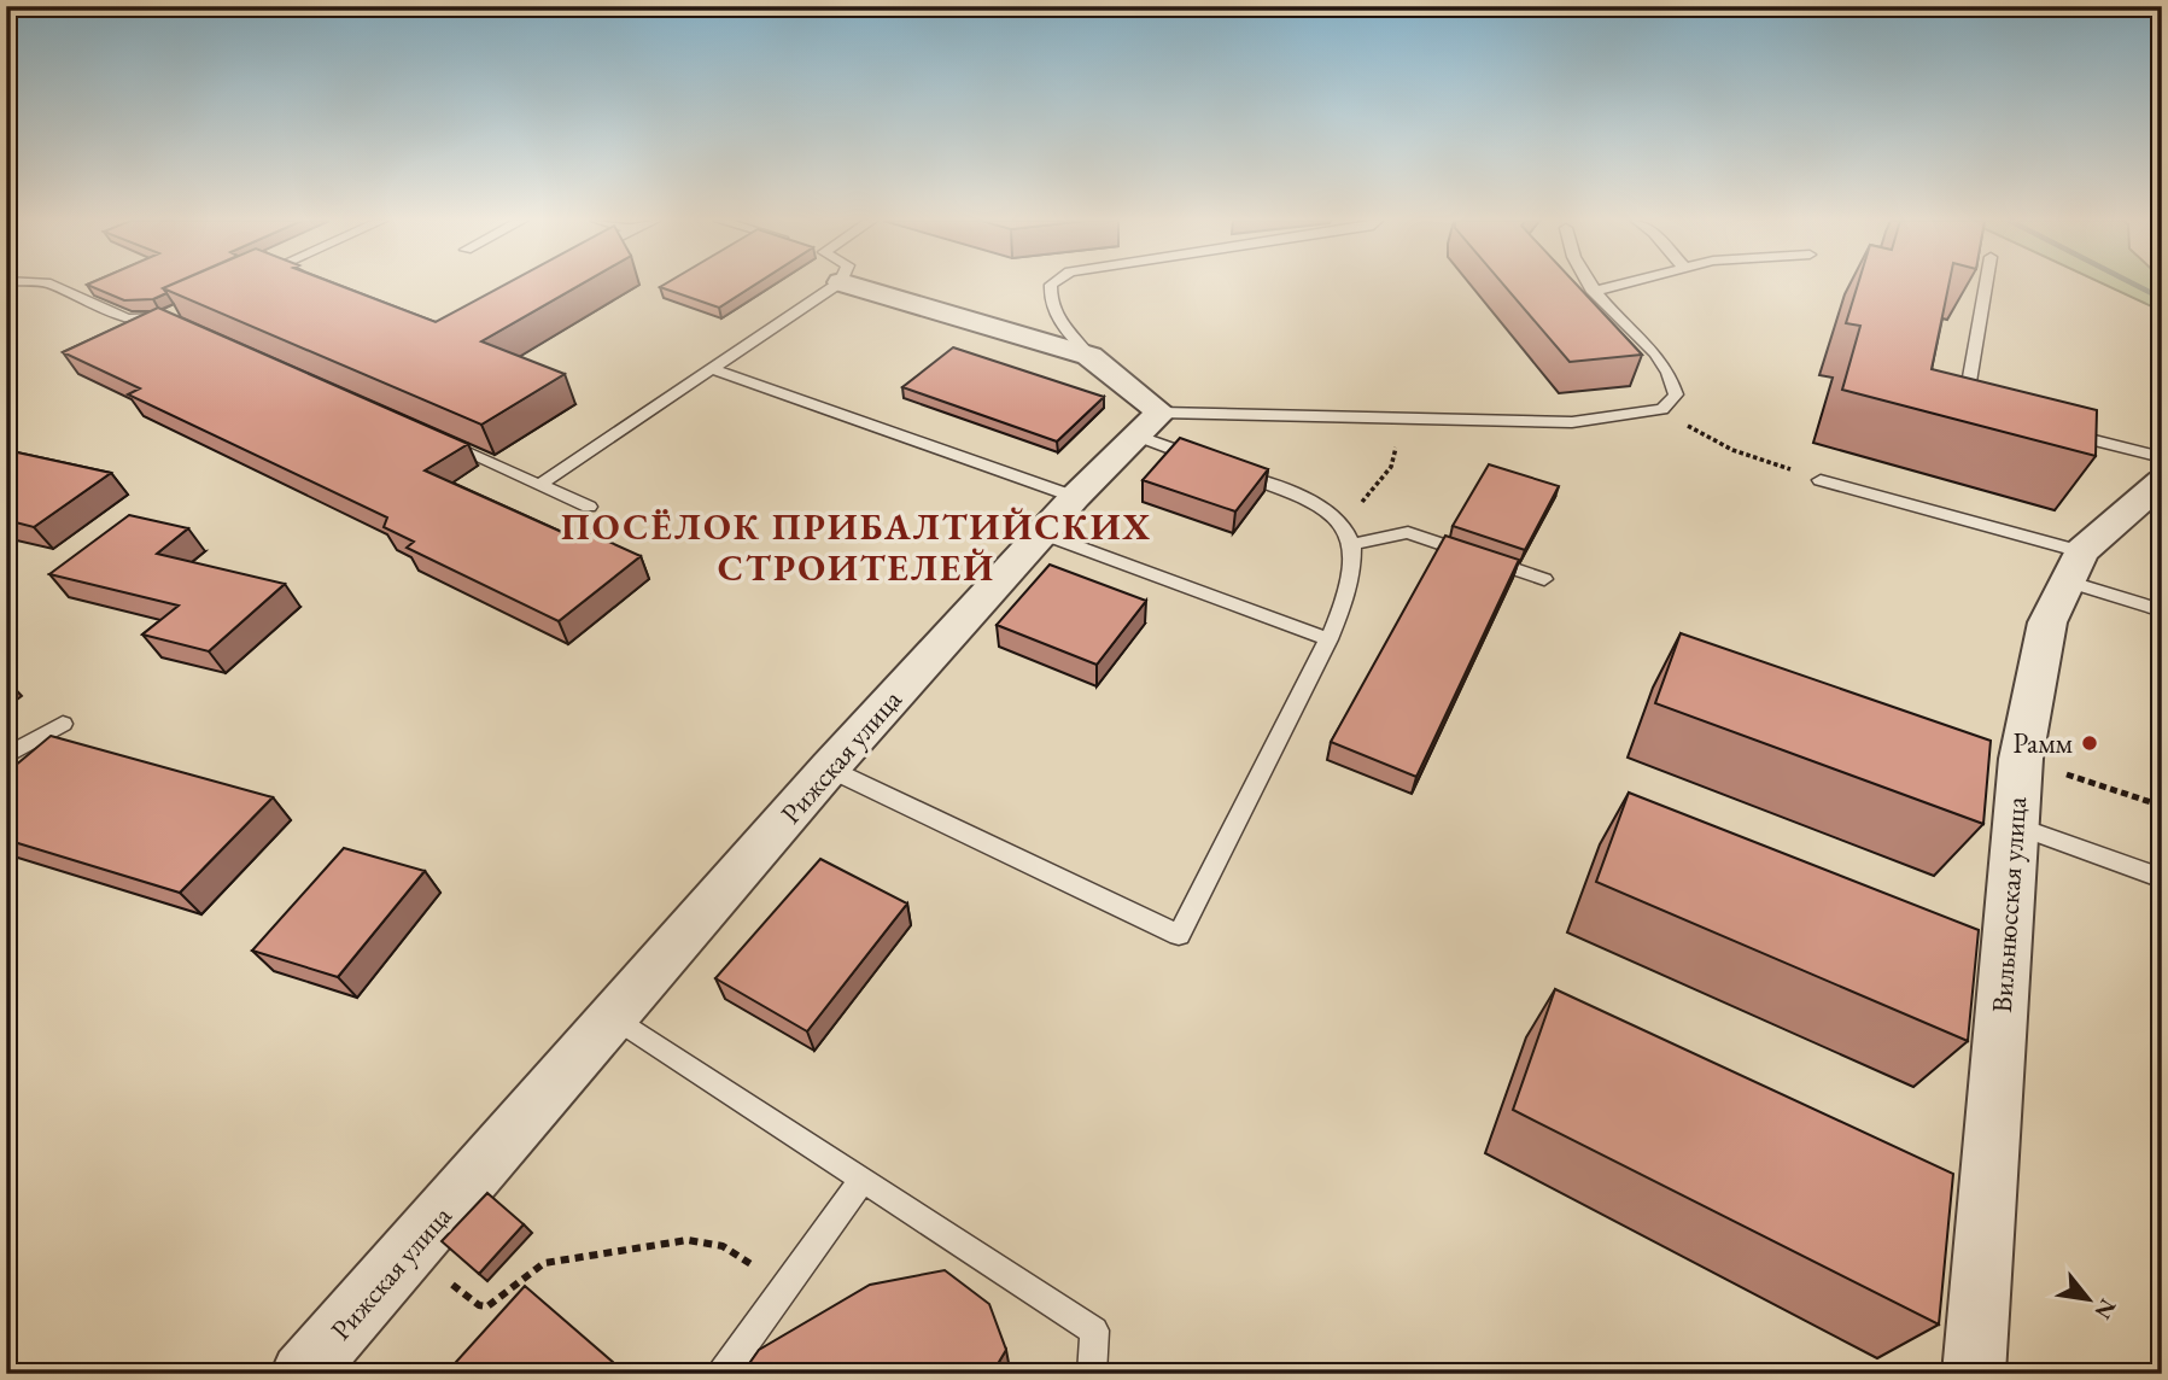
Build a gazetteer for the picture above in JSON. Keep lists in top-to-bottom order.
{
  "streets": {
    "street": ["Рижская улица", "Вильнюсская улица"]
  },
  "districts": ["ПОСЁЛОК ПРИБАЛТИЙСКИХ СТРОИТЕЛЕЙ"],
  "places": ["Рамм"],
  "north": "bottom right"
}
